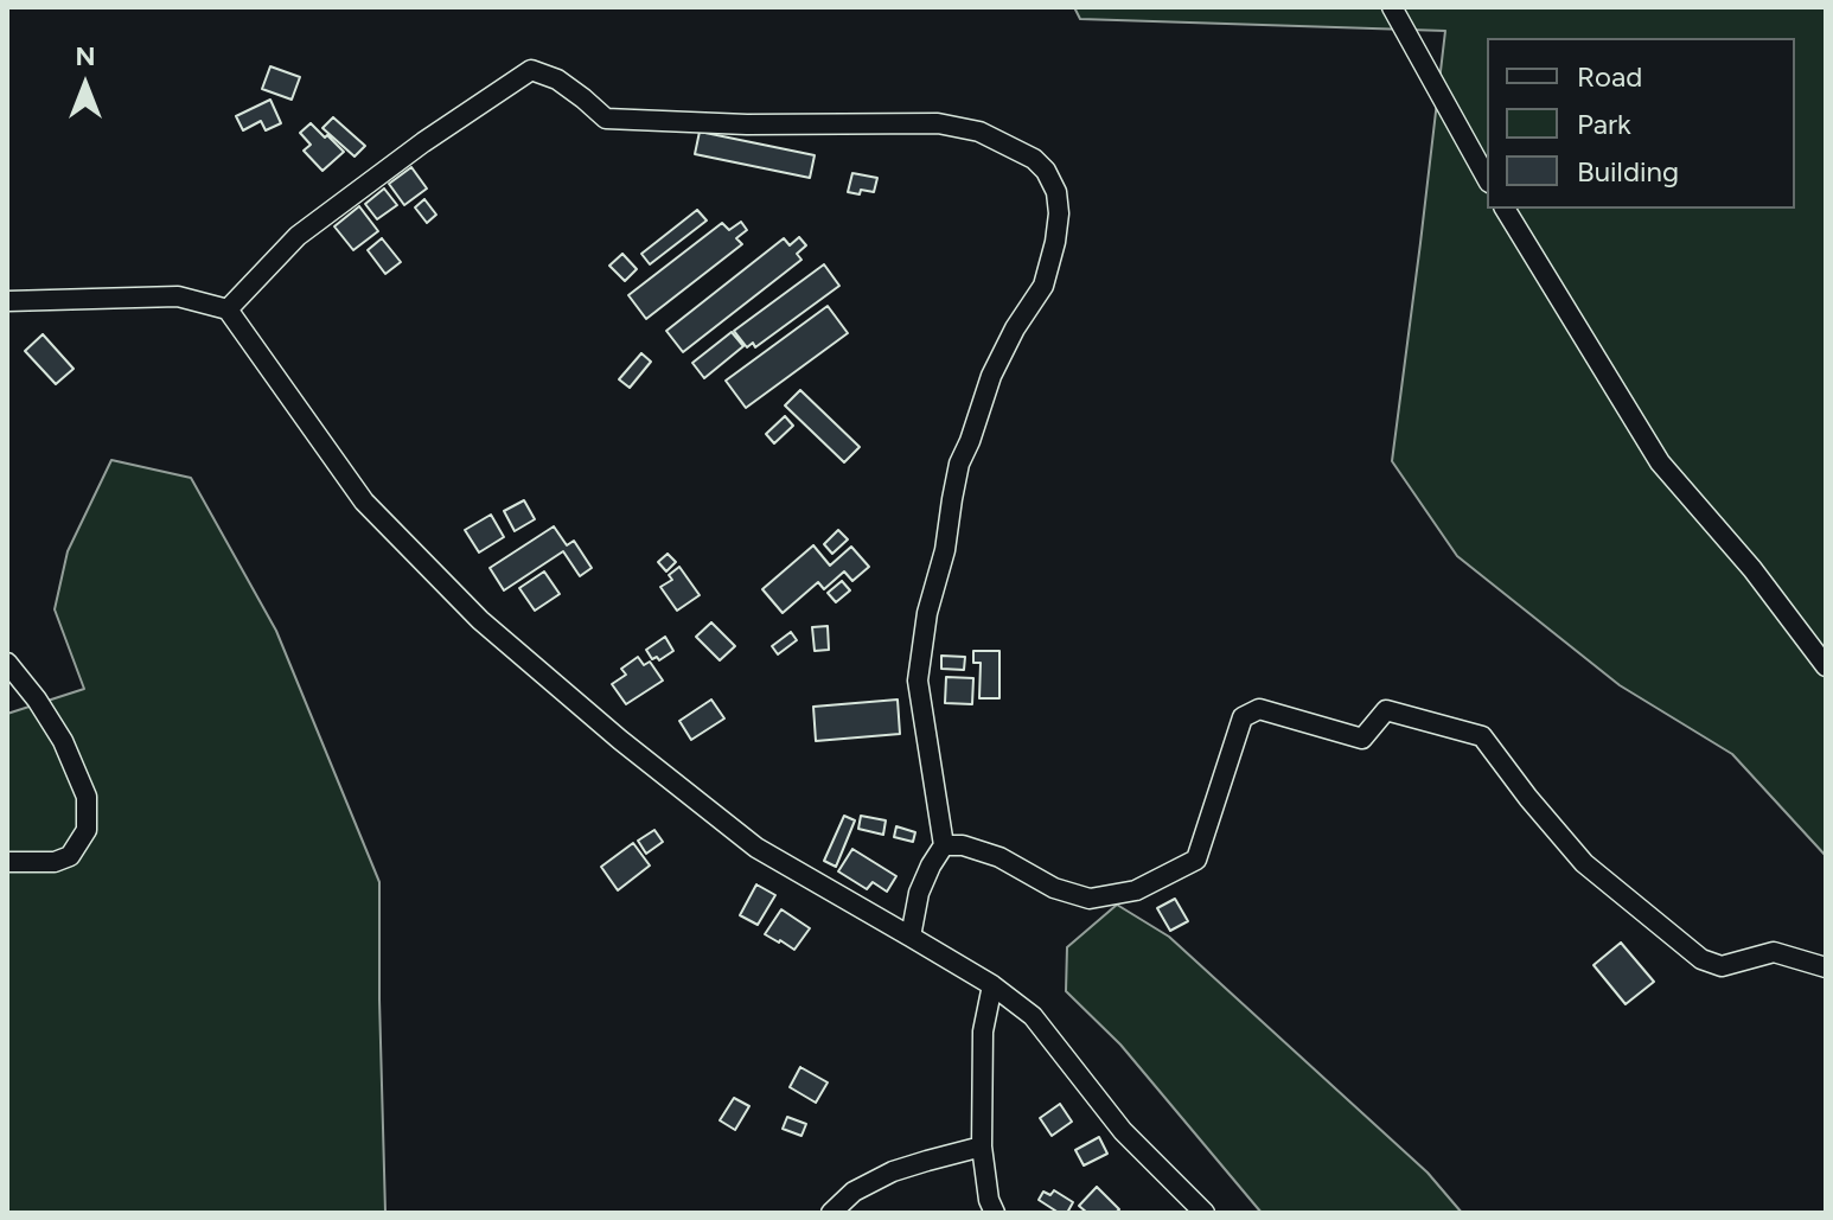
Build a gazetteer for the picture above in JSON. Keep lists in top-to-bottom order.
{
  "legend": ["Road", "Park", "Building"],
  "north": "top"
}
